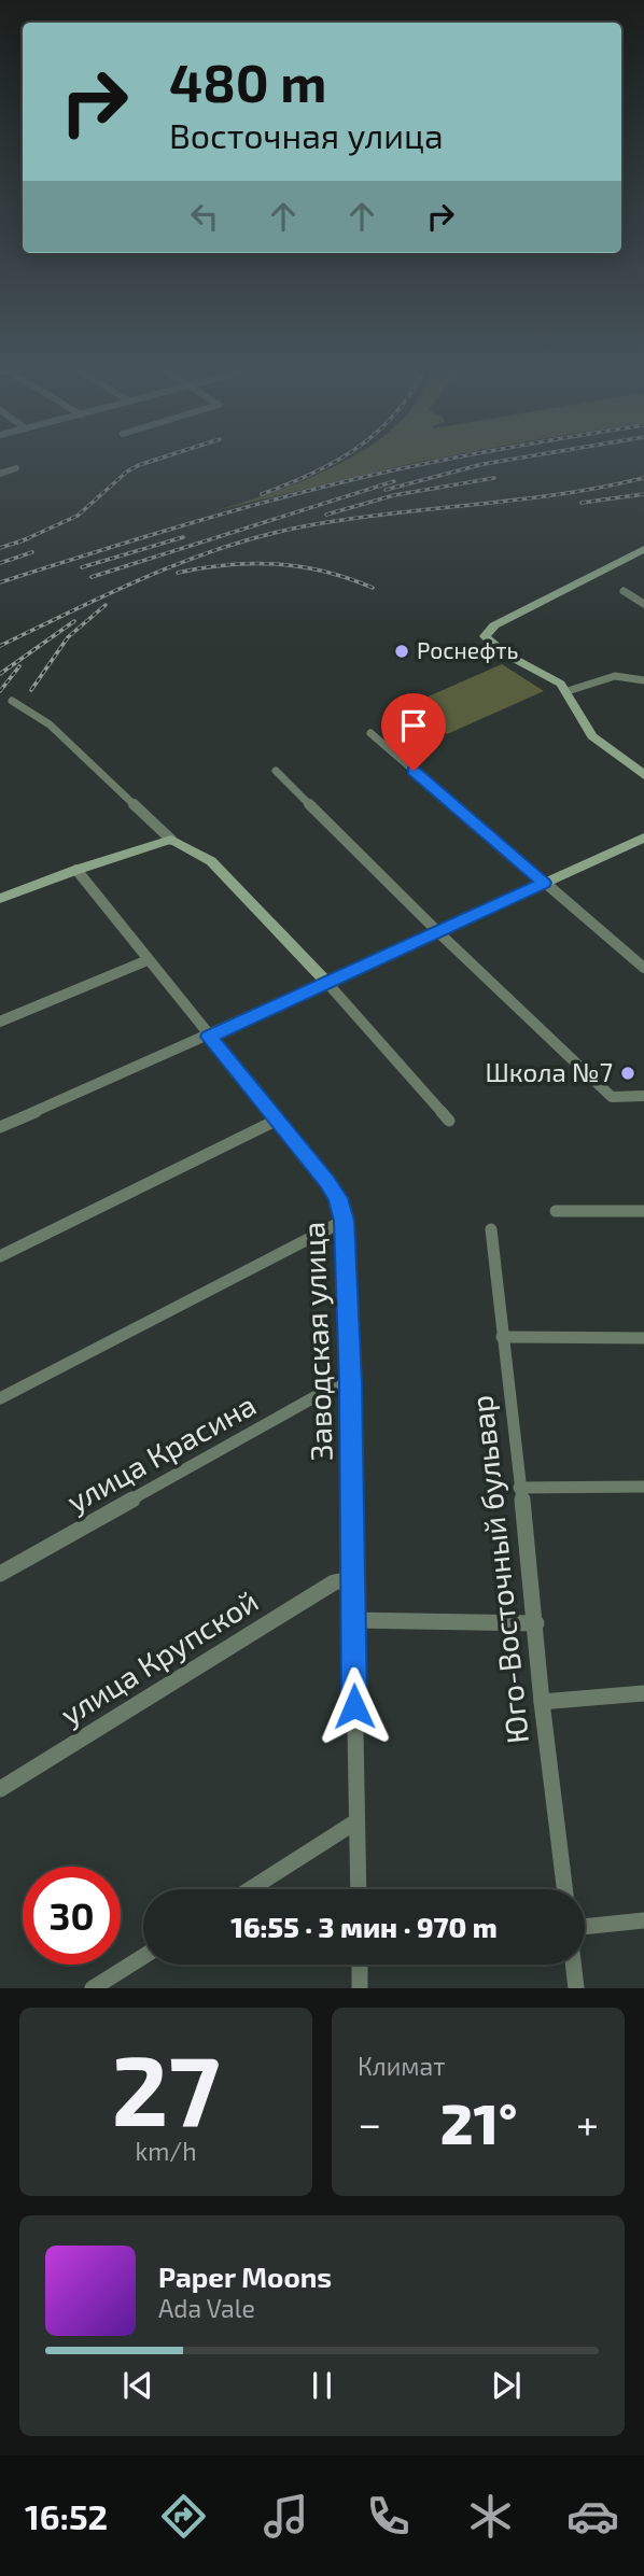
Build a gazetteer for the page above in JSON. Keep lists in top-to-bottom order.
{
  "streets": {
    "street": [
      "Заводская улица",
      "улица Красина",
      "Юго-Восточный бульвар",
      "улица Крупской"
    ]
  },
  "crossings": [
    ["Заводская улица", "улица Красина"],
    ["Заводская улица", "улица Крупской"]
  ],
  "places": ["Роснефть", "Школа №7"],
  "page": {
    "turn": ["480 m", "Восточная улица"],
    "limit": "30",
    "trip": "16:55 · 3 мин · 970 m",
    "tile": [
      ["27", "km/h"],
      "Климат"
    ],
    "heat": ["−", "21°", "+"],
    "song": ["Paper Moons", "Ada Vale"],
    "tabs": "16:52"
  }
}
